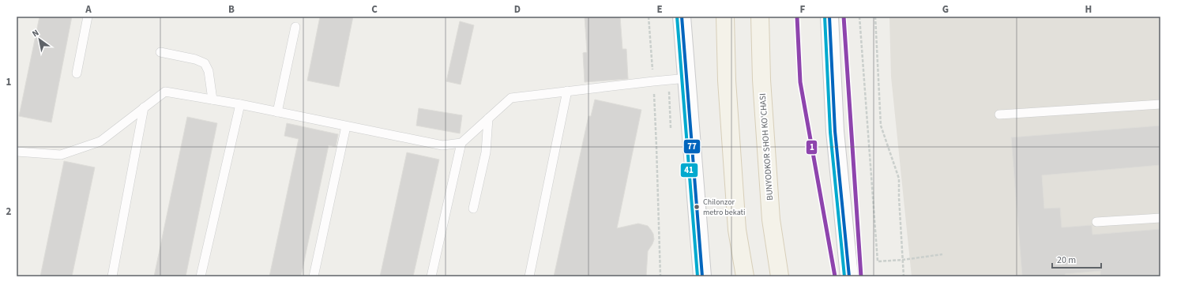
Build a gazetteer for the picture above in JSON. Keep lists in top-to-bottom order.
{
  "streets": {
    "main road": ["BUNYODKOR SHOH KO'CHASI"]
  },
  "places": ["Chilonzor metro bekati"],
  "lines": ["transit line 1", "transit line 77", "transit line 41"],
  "scale_bar": "20 m",
  "north": "top left",
  "grid": {
    "columns": [
      "A",
      "B",
      "C",
      "D",
      "E",
      "F",
      "G",
      "H"
    ],
    "rows": ["1", "2"]
  }
}
